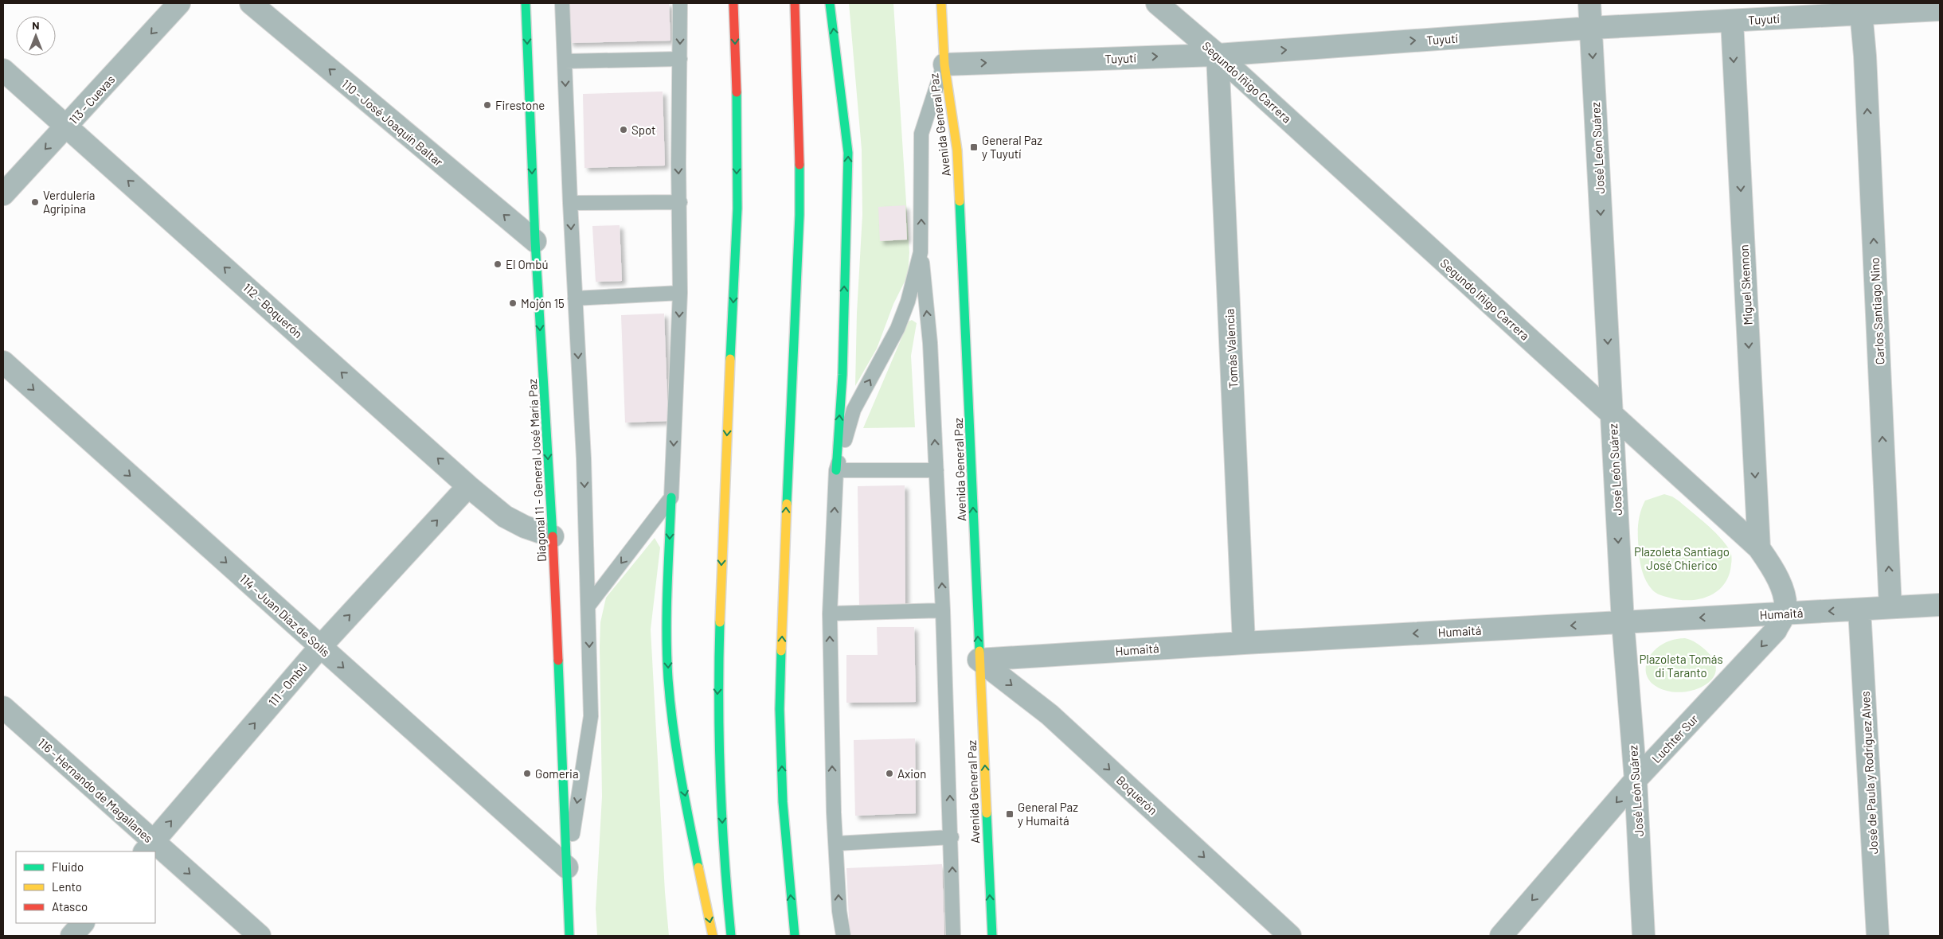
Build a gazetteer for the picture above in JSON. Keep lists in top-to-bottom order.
{
  "streets": {
    "main road": ["Avenida General Paz", "Diagonal 11 - General José María Paz"],
    "street": [
      "Tuyutí",
      "Segundo Iñigo Carrera",
      "113 - Cuevas",
      "110 - José Joaquín Baltar",
      "José León Suárez",
      "Miguel Skennon",
      "112 - Boquerón",
      "Carlos Santiago Nino",
      "Tomás Valencia",
      "Humaitá",
      "114 - Juan Díaz de Solís",
      "111 - Ombú",
      "Luchter Sur",
      "José de Paula y Rodríguez Alves",
      "116 - Hernando de Magallanes",
      "Boquerón"
    ]
  },
  "crossings": [
    ["Tuyutí", "Segundo Iñigo Carrera"],
    ["Tuyutí", "Avenida General Paz"],
    ["Tuyutí", "José León Suárez"],
    ["Tuyutí", "Miguel Skennon"],
    ["Tuyutí", "Carlos Santiago Nino"],
    ["Tuyutí", "Tomás Valencia"],
    ["Segundo Iñigo Carrera", "José León Suárez"],
    ["Segundo Iñigo Carrera", "Miguel Skennon"],
    ["Segundo Iñigo Carrera", "Tomás Valencia"],
    ["Segundo Iñigo Carrera", "Humaitá"],
    ["Segundo Iñigo Carrera", "Luchter Sur"],
    ["113 - Cuevas", "112 - Boquerón"],
    ["110 - José Joaquín Baltar", "Diagonal 11 - General José María Paz"],
    ["Avenida General Paz", "Humaitá"],
    ["Avenida General Paz", "Boquerón"],
    ["José León Suárez", "Humaitá"],
    ["José León Suárez", "Luchter Sur"],
    ["112 - Boquerón", "Diagonal 11 - General José María Paz"],
    ["112 - Boquerón", "111 - Ombú"],
    ["Carlos Santiago Nino", "Humaitá"],
    ["Tomás Valencia", "Humaitá"],
    ["Diagonal 11 - General José María Paz", "114 - Juan Díaz de Solís"],
    ["Humaitá", "Luchter Sur"],
    ["Humaitá", "José de Paula y Rodríguez Alves"],
    ["Humaitá", "Boquerón"],
    ["114 - Juan Díaz de Solís", "111 - Ombú"],
    ["111 - Ombú", "116 - Hernando de Magallanes"]
  ],
  "one_way": [
    "Tuyutí",
    "113 - Cuevas",
    "110 - José Joaquín Baltar",
    "Avenida General Paz",
    "José León Suárez",
    "Miguel Skennon",
    "112 - Boquerón",
    "Carlos Santiago Nino",
    "Diagonal 11 - General José María Paz",
    "Humaitá",
    "114 - Juan Díaz de Solís",
    "111 - Ombú",
    "Luchter Sur",
    "116 - Hernando de Magallanes",
    "Boquerón"
  ],
  "parks": ["Plazoleta Santiago José Chierico", "Plazoleta Tomás di Taranto"],
  "places": {
    "other": [
      "Firestone",
      "Spot",
      "Verdulería Agripina",
      "El Ombú",
      "Mojón 15",
      "Gomeria",
      "Axion"
    ],
    "transit": ["General Paz y Tuyutí", "General Paz y Humaitá"]
  },
  "legend": ["Fluido", "Lento", "Atasco"],
  "north": "top"
}
